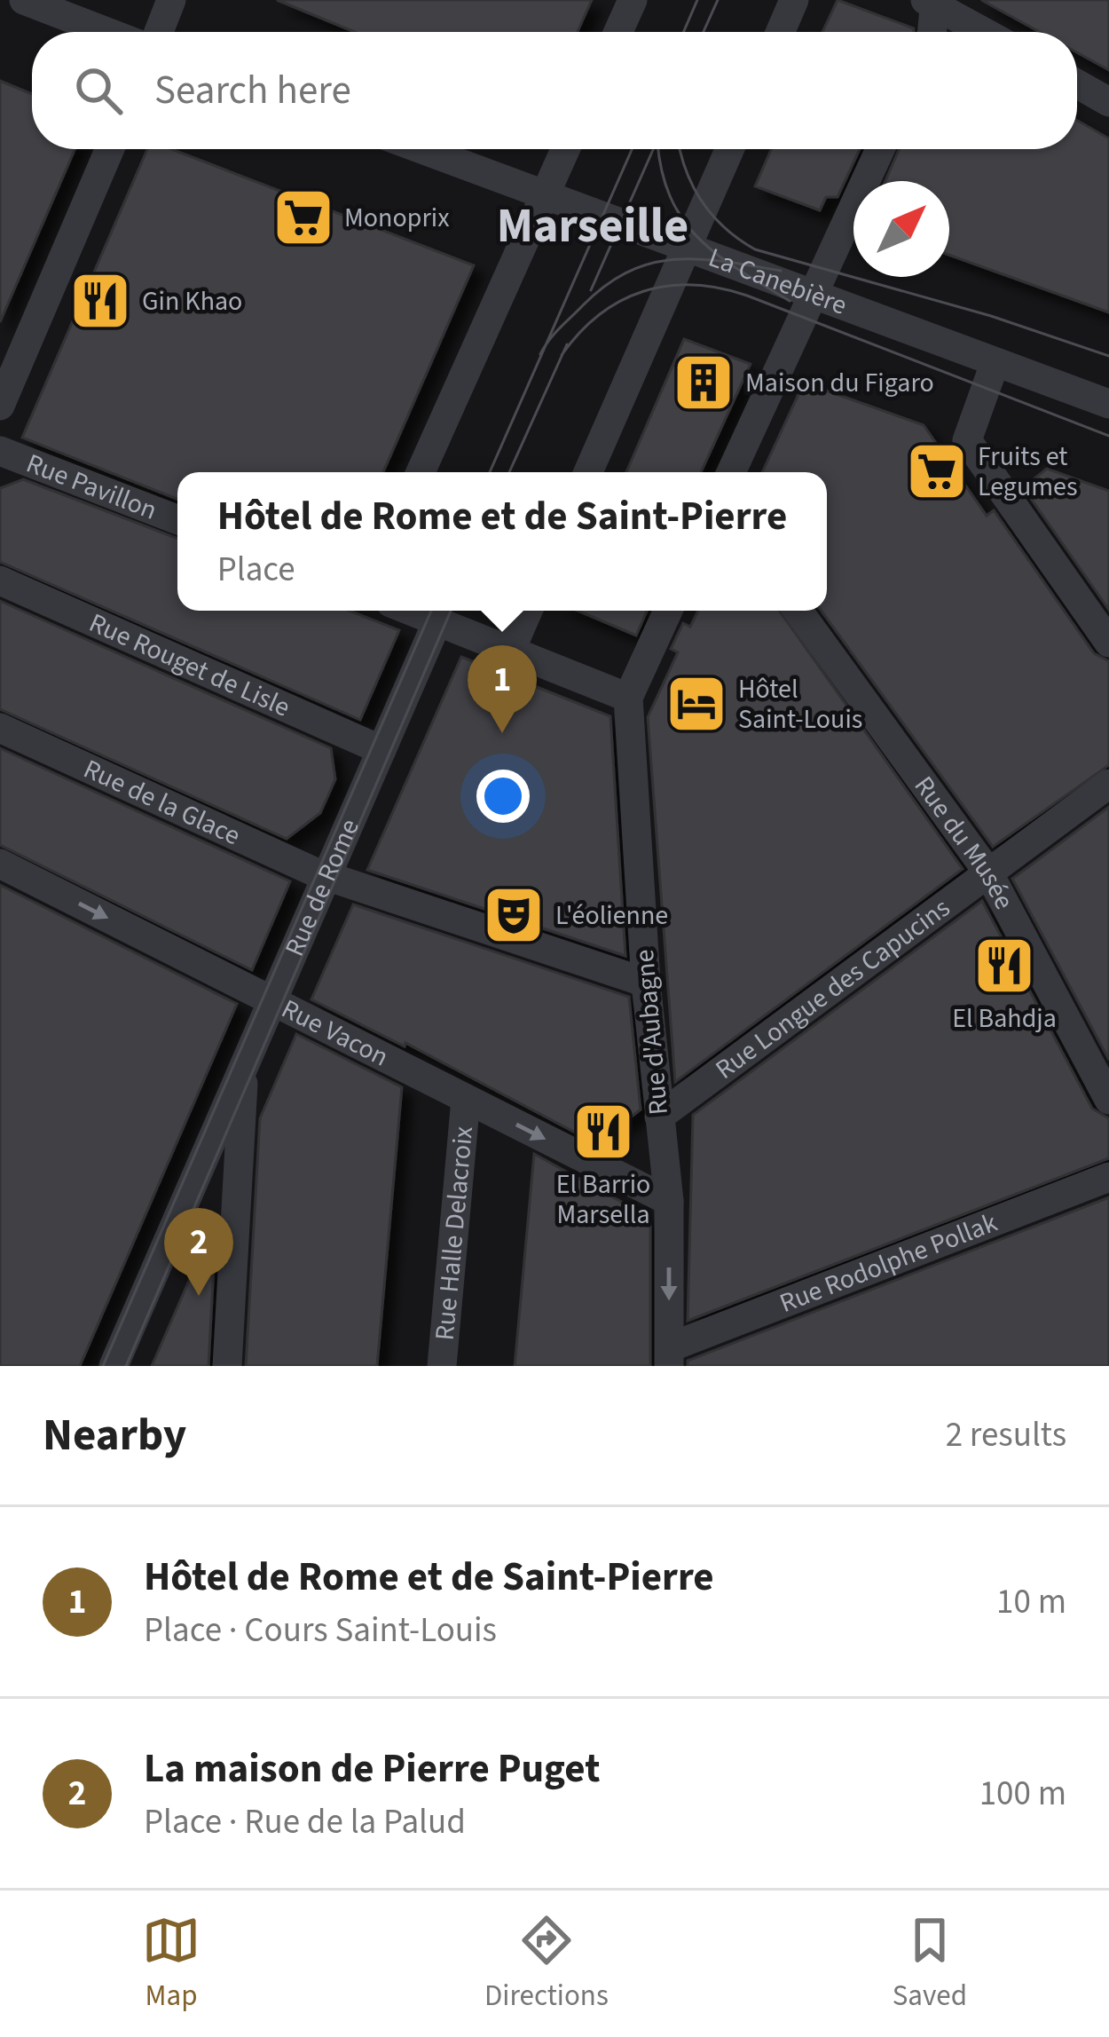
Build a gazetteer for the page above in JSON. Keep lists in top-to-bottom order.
{
  "streets": {
    "street": [
      "La Canebière",
      "Rue Pavillon",
      "Rue Rouget de Lisle",
      "Rue de la Glace",
      "Rue du Musée",
      "Rue de Rome",
      "Rue Longue des Capucins",
      "Rue Vacon",
      "Rue d'Aubagne",
      "Rue Halle Delacroix",
      "Rue Rodolphe Pollak"
    ]
  },
  "crossings": [
    ["Rue Rouget de Lisle", "Rue de Rome"],
    ["Rue de la Glace", "Rue de Rome"],
    ["Rue de la Glace", "Rue d'Aubagne"],
    ["Rue du Musée", "Rue Longue des Capucins"],
    ["Rue de Rome", "Rue Vacon"],
    ["Rue Longue des Capucins", "Rue d'Aubagne"],
    ["Rue Vacon", "Rue d'Aubagne"],
    ["Rue Vacon", "Rue Halle Delacroix"],
    ["Rue d'Aubagne", "Rue Rodolphe Pollak"]
  ],
  "one_way": ["Rue Vacon"],
  "districts": ["Marseille"],
  "places": {
    "supermarket": ["Monoprix", "Fruits et Legumes"],
    "restaurant": ["Gin Khao", "El Bahdja", "El Barrio Marsella"],
    "building": ["Maison du Figaro"],
    "hotel": ["Hôtel Saint-Louis"],
    "theatre": ["L'éolienne"]
  },
  "north": "top right",
  "page": {
    "search": "Search here",
    "popup": ["Hôtel de Rome et de Saint-Pierre", "Place"],
    "pins": ["1", "2"],
    "heading": ["Nearby", "2 results"],
    "list": [
      {
        "mark": "1",
        "name": "Hôtel de Rome et de Saint-Pierre",
        "note": "Place · Cours Saint-Louis",
        "value": "10 m"
      },
      {
        "mark": "2",
        "name": "La maison de Pierre Puget",
        "note": "Place · Rue de la Palud",
        "value": "100 m"
      }
    ],
    "nav": ["Map", "Directions", "Saved"]
  }
}
